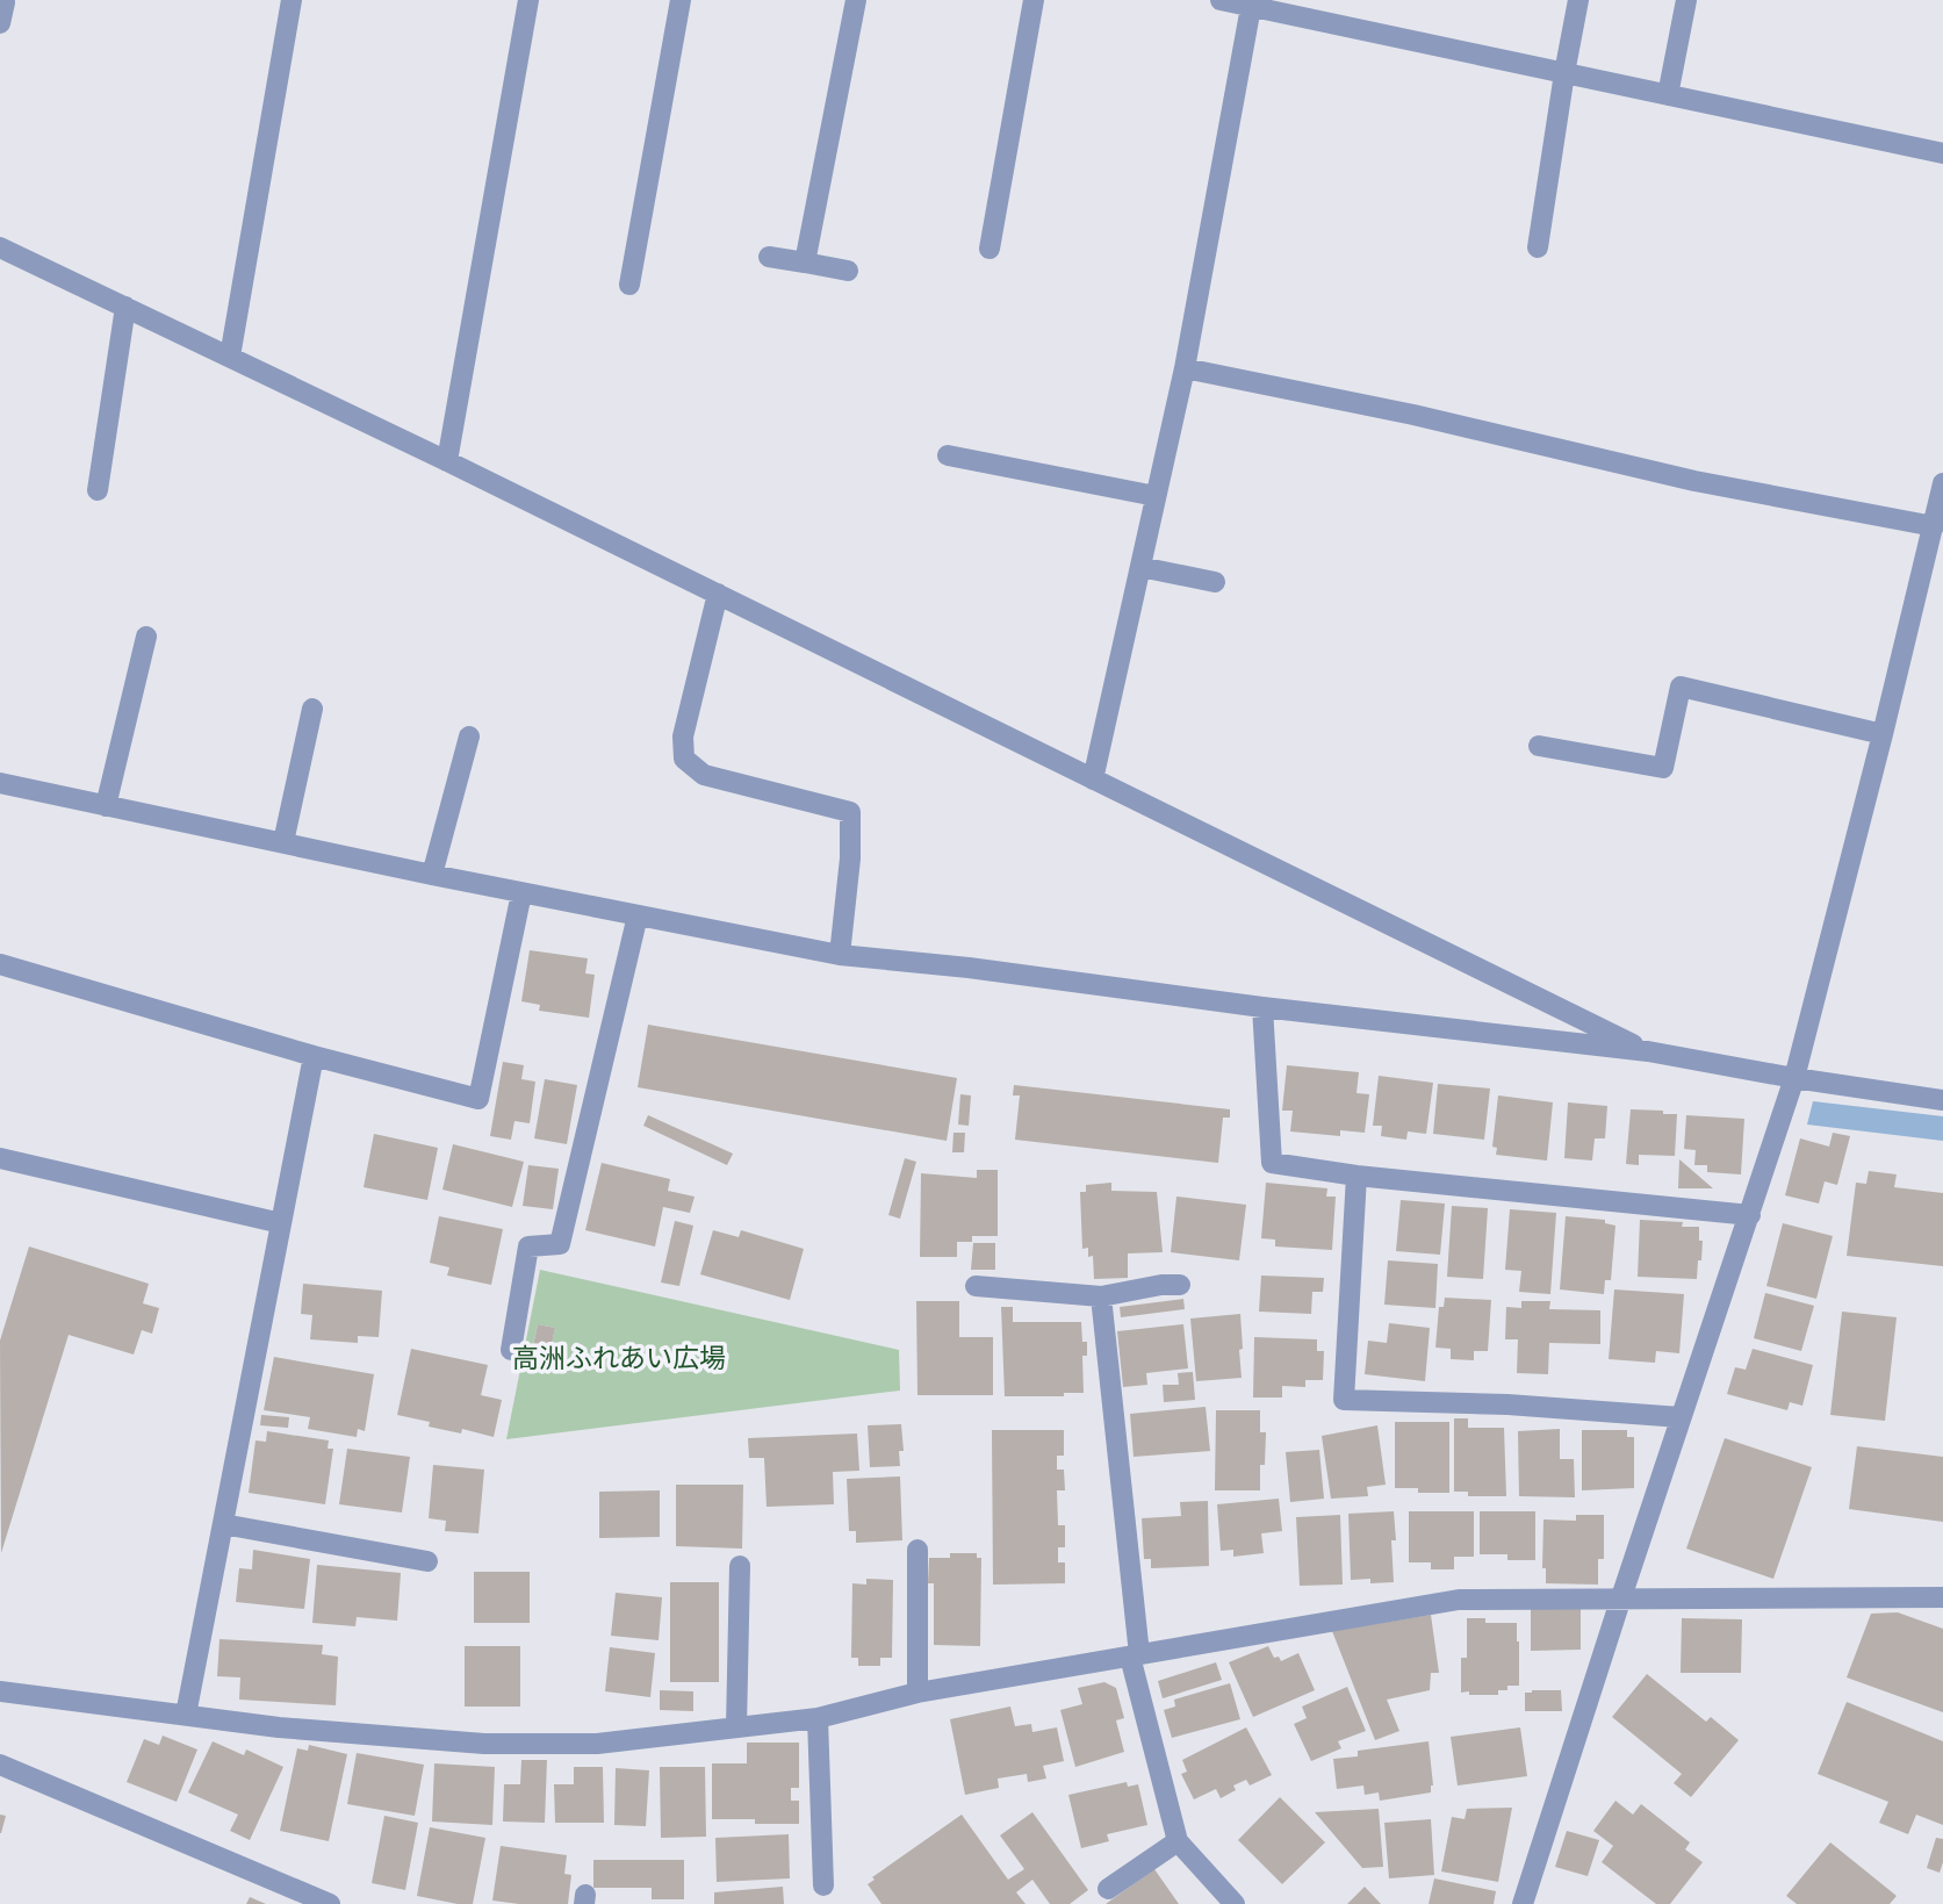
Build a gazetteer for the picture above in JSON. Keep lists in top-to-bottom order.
{
  "parks": ["高洲ふれあい広場"]
}
